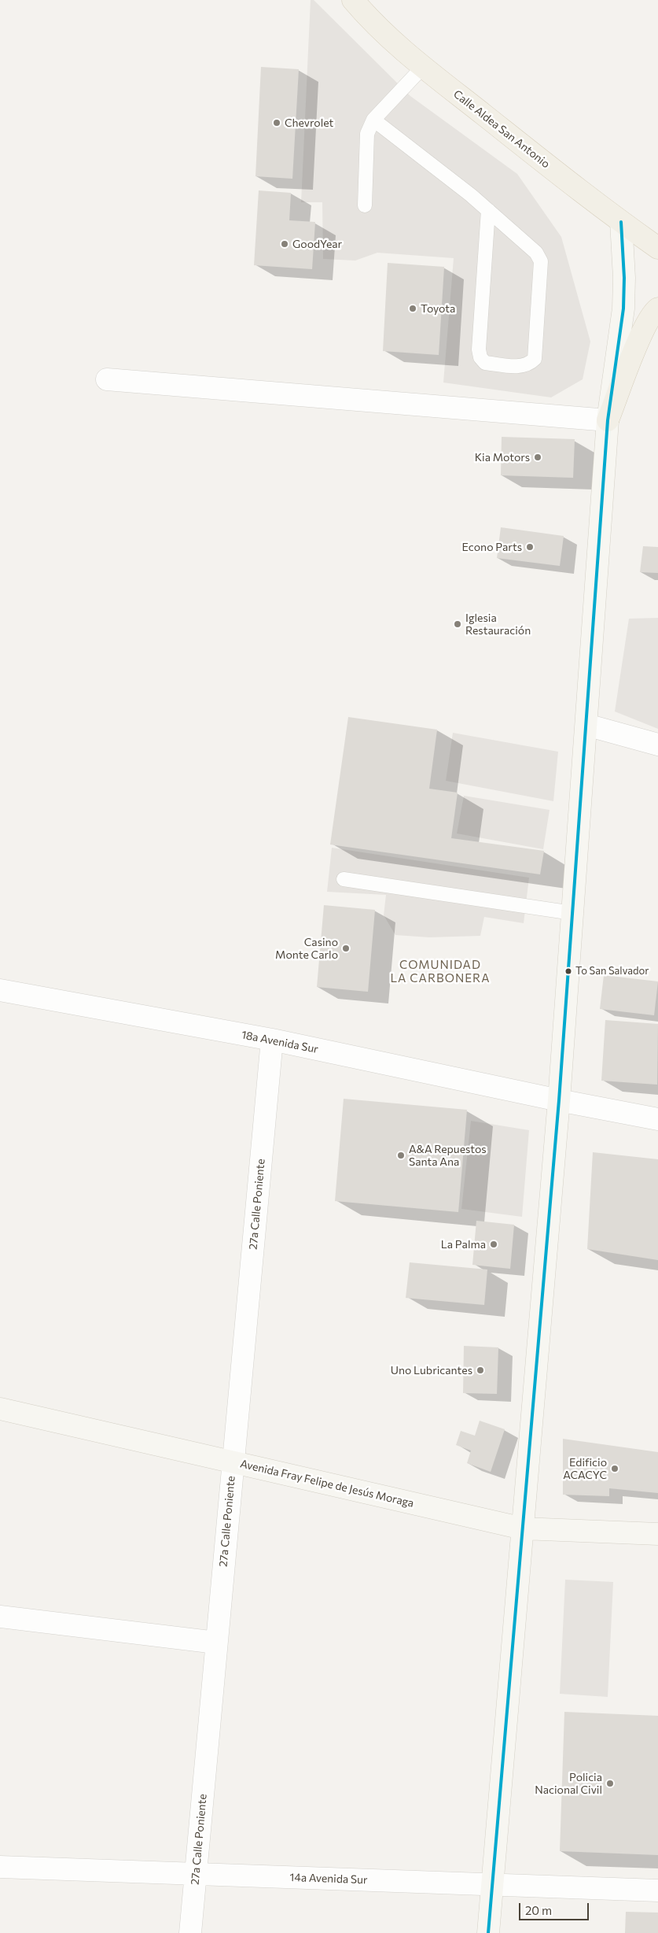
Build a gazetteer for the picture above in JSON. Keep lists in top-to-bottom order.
{
  "streets": {
    "main road": ["Calle Aldea San Antonio"],
    "street": [
      "18a Avenida Sur",
      "27a Calle Poniente",
      "Avenida Fray Felipe de Jesús Moraga",
      "14a Avenida Sur"
    ]
  },
  "crossings": [
    ["18a Avenida Sur", "27a Calle Poniente"],
    ["27a Calle Poniente", "Avenida Fray Felipe de Jesús Moraga"],
    ["27a Calle Poniente", "14a Avenida Sur"]
  ],
  "districts": ["COMUNIDAD LA CARBONERA"],
  "places": [
    "Chevrolet",
    "GoodYear",
    "Toyota",
    "Kia Motors",
    "Econo Parts",
    "Iglesia Restauración",
    "Casino Monte Carlo",
    "To San Salvador",
    "A&A Repuestos Santa Ana",
    "La Palma",
    "Uno Lubricantes",
    "Edificio ACACYC",
    "Policia Nacional Civil"
  ],
  "scale_bar": "20 m"
}
